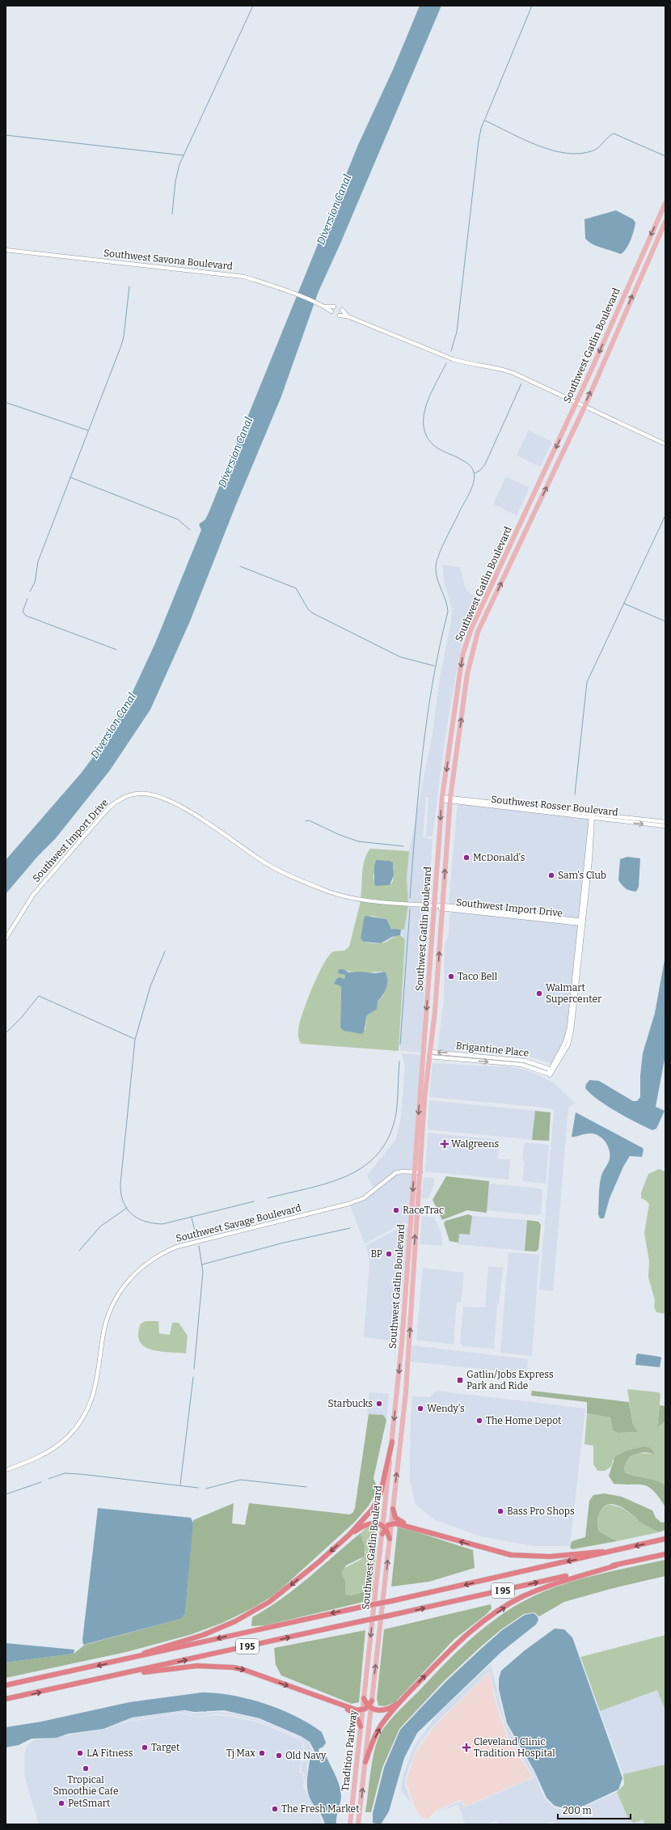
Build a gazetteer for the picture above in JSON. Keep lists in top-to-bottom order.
{
  "streets": {
    "highway": ["I 95"],
    "main road": ["Southwest Gatlin Boulevard", "Tradition Parkway"],
    "street": [
      "Southwest Savona Boulevard",
      "Southwest Rosser Boulevard",
      "Southwest Import Drive",
      "Brigantine Place",
      "Southwest Savage Boulevard"
    ]
  },
  "crossings": [
    ["Southwest Gatlin Boulevard", "Southwest Rosser Boulevard"],
    ["Southwest Gatlin Boulevard", "Southwest Import Drive"],
    ["Southwest Gatlin Boulevard", "Brigantine Place"],
    ["Southwest Gatlin Boulevard", "Southwest Savage Boulevard"],
    ["Southwest Gatlin Boulevard", "Tradition Parkway"]
  ],
  "water": ["Diversion Canal"],
  "places": {
    "other": [
      "McDonald's",
      "Sam's Club",
      "Taco Bell",
      "Walmart Supercenter",
      "RaceTrac",
      "BP",
      "Starbucks",
      "Wendy's",
      "The Home Depot",
      "Bass Pro Shops",
      "Target",
      "LA Fitness",
      "Tj Max",
      "Old Navy",
      "Tropical Smoothie Cafe",
      "PetSmart",
      "The Fresh Market"
    ],
    "health": ["Walgreens", "Cleveland Clinic Tradition Hospital"],
    "transit": ["Gatlin/Jobs Express Park and Ride"]
  },
  "scale_bar": "200 m"
}
